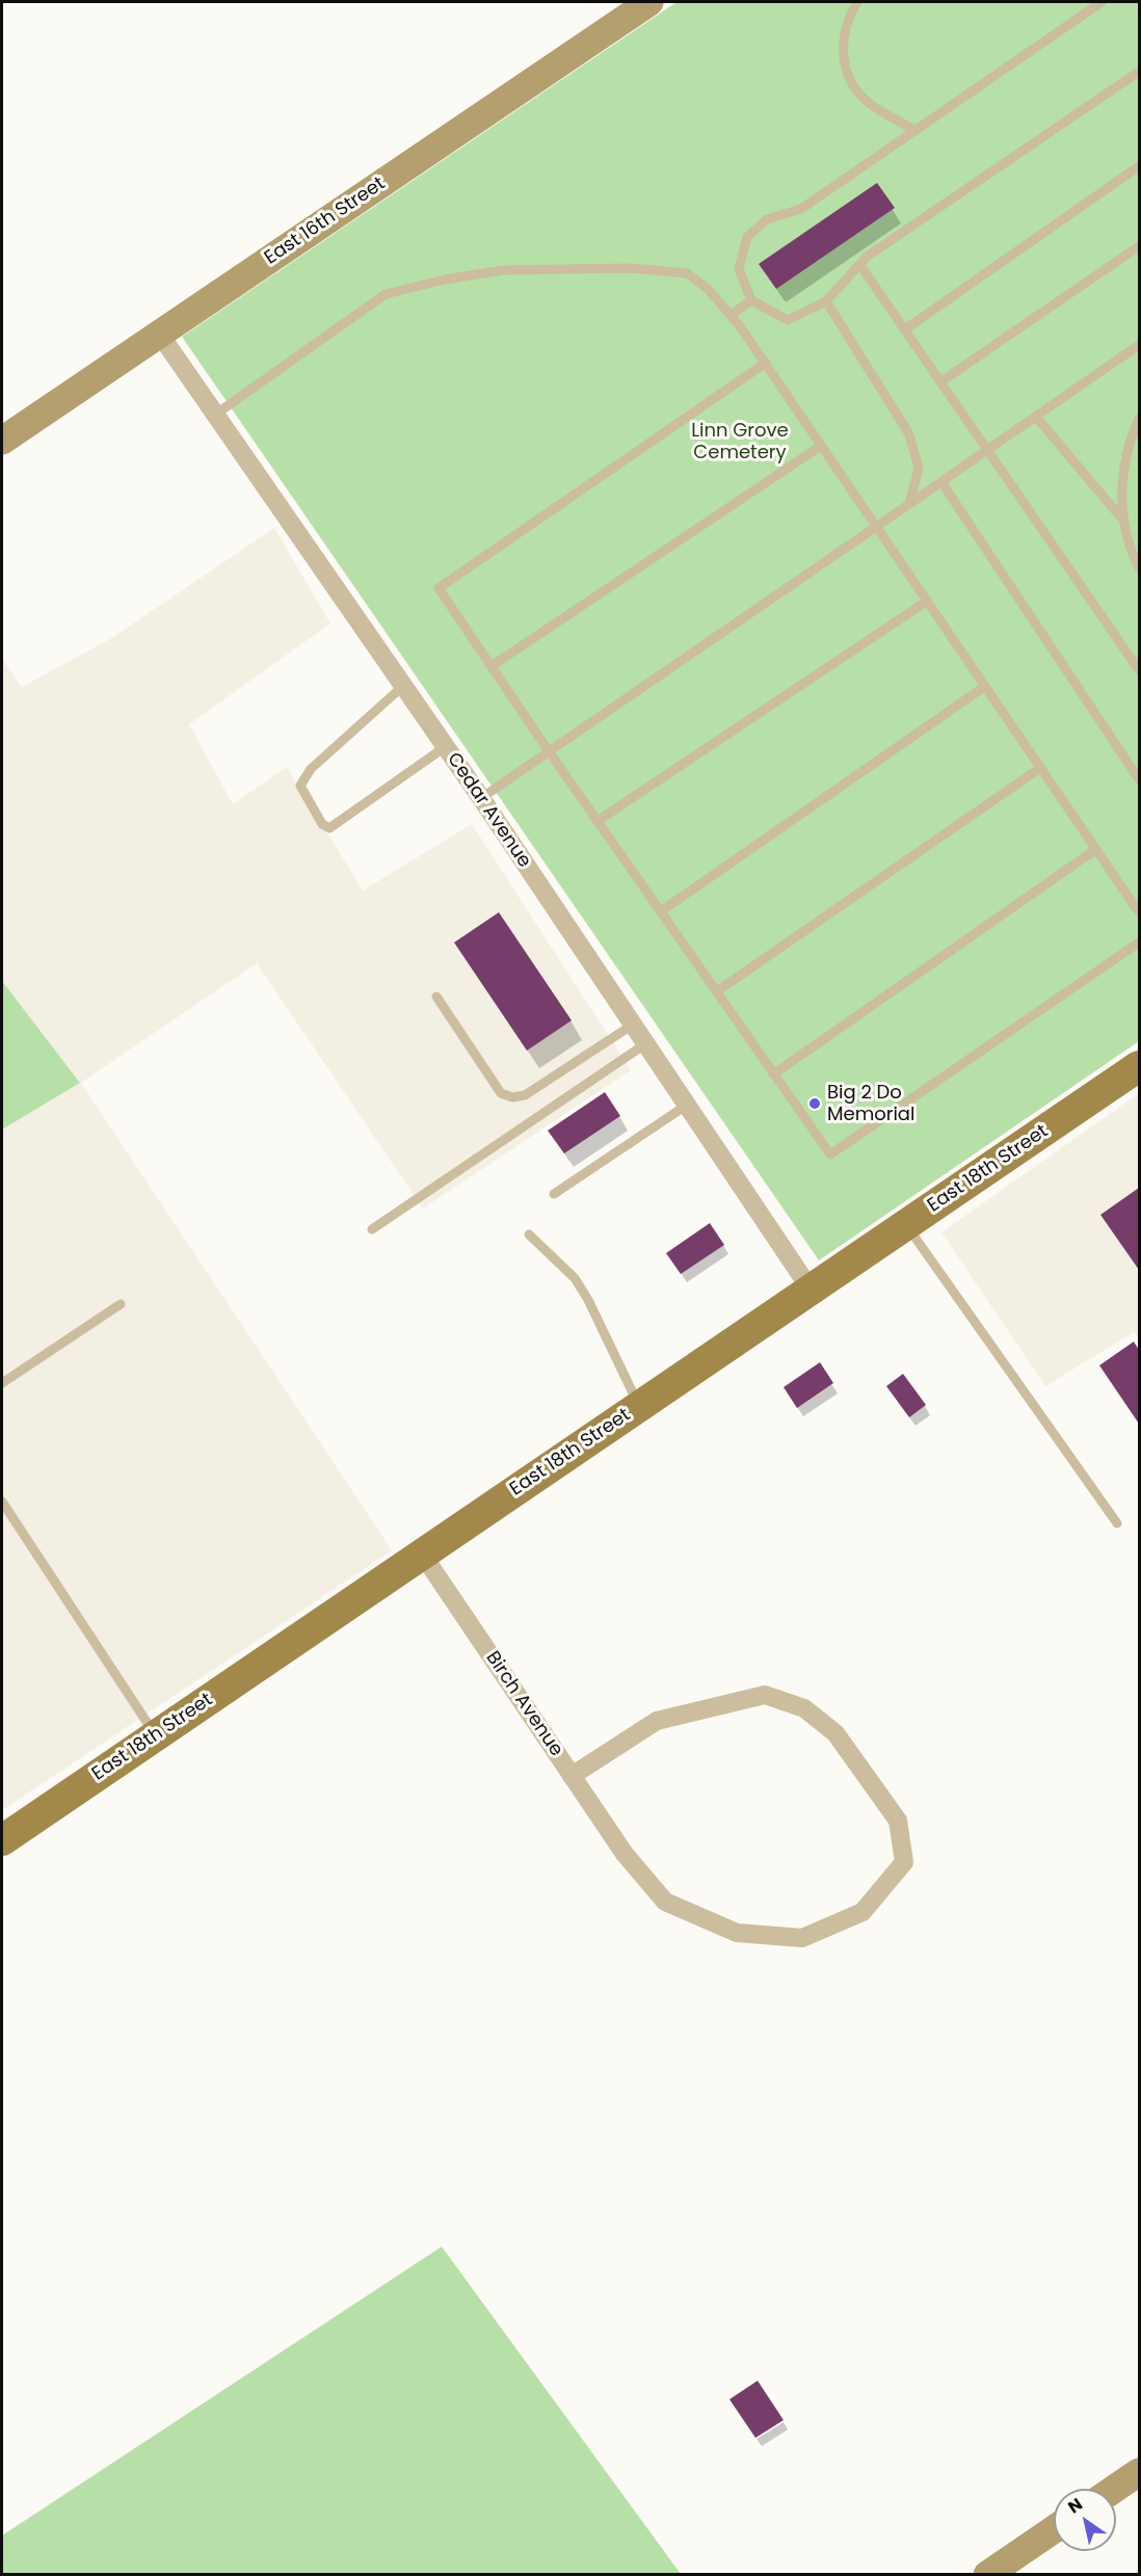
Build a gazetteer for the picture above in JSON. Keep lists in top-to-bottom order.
{
  "streets": {
    "main road": ["East 18th Street"],
    "street": ["East 16th Street", "Cedar Avenue", "Birch Avenue"]
  },
  "crossings": [
    ["East 16th Street", "Cedar Avenue"],
    ["Cedar Avenue", "East 18th Street"],
    ["East 18th Street", "Birch Avenue"]
  ],
  "parks": ["Linn Grove Cemetery"],
  "places": ["Big 2 Do Memorial"],
  "north": "top left"
}
